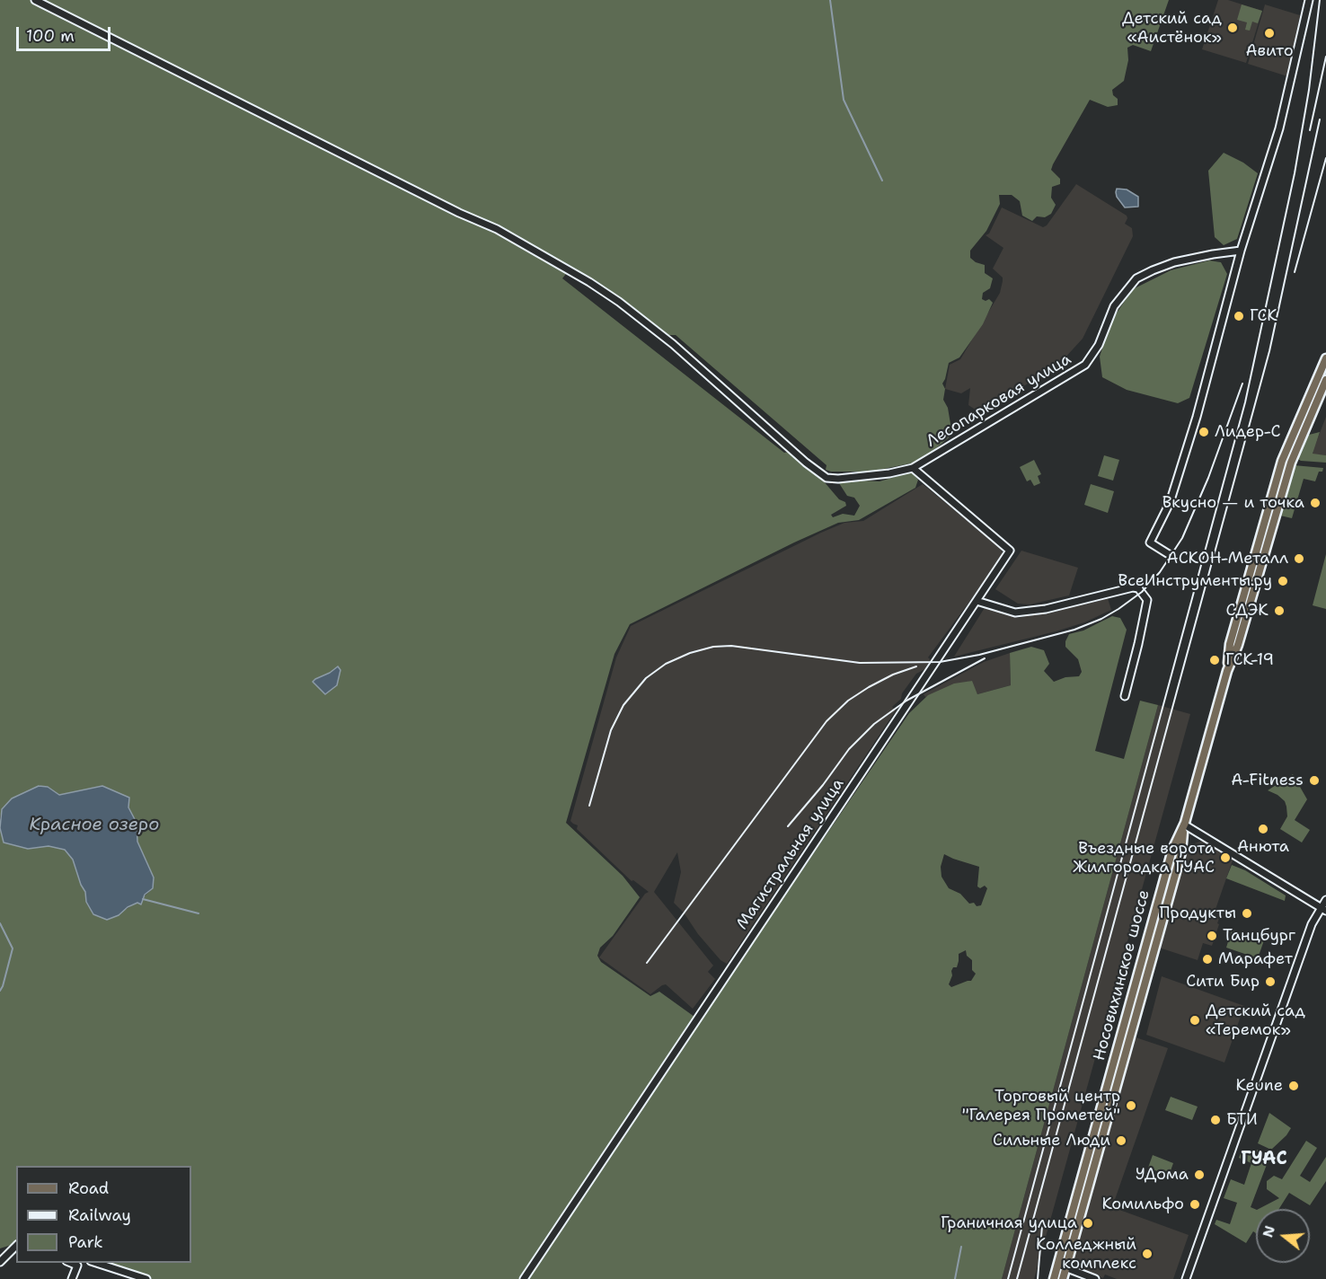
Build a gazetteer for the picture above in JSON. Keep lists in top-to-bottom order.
{
  "streets": {
    "main road": ["Носовихинское шоссе"],
    "street": ["Лесопарковая улица", "Магистральная улица"]
  },
  "crossings": [
    ["Лесопарковая улица", "Магистральная улица"]
  ],
  "districts": ["ГУАС"],
  "water": ["Красное озеро"],
  "places": [
    "Детский сад «Аистёнок»",
    "Авито",
    "ГСК",
    "Лидер-С",
    "Вкусно — и точка",
    "АСКОН-Металл",
    "ВсеИнструменты.ру",
    "СДЭК",
    "ГСК-19",
    "A-Fitness",
    "Анюта",
    "Въездные ворота Жилгородка ГУАС",
    "Продукты",
    "Танцбург",
    "Марафет",
    "Сити Бир",
    "Детский сад «Теремок»",
    "Keune",
    "Торговый центр \"Галерея Прометей\"",
    "БТИ",
    "Сильные Люди",
    "УДома",
    "Комильфо",
    "Граничная улица",
    "Колледжный комплекс"
  ],
  "legend": ["Road", "Railway", "Park"],
  "scale_bar": "100 m",
  "north": "left"
}
